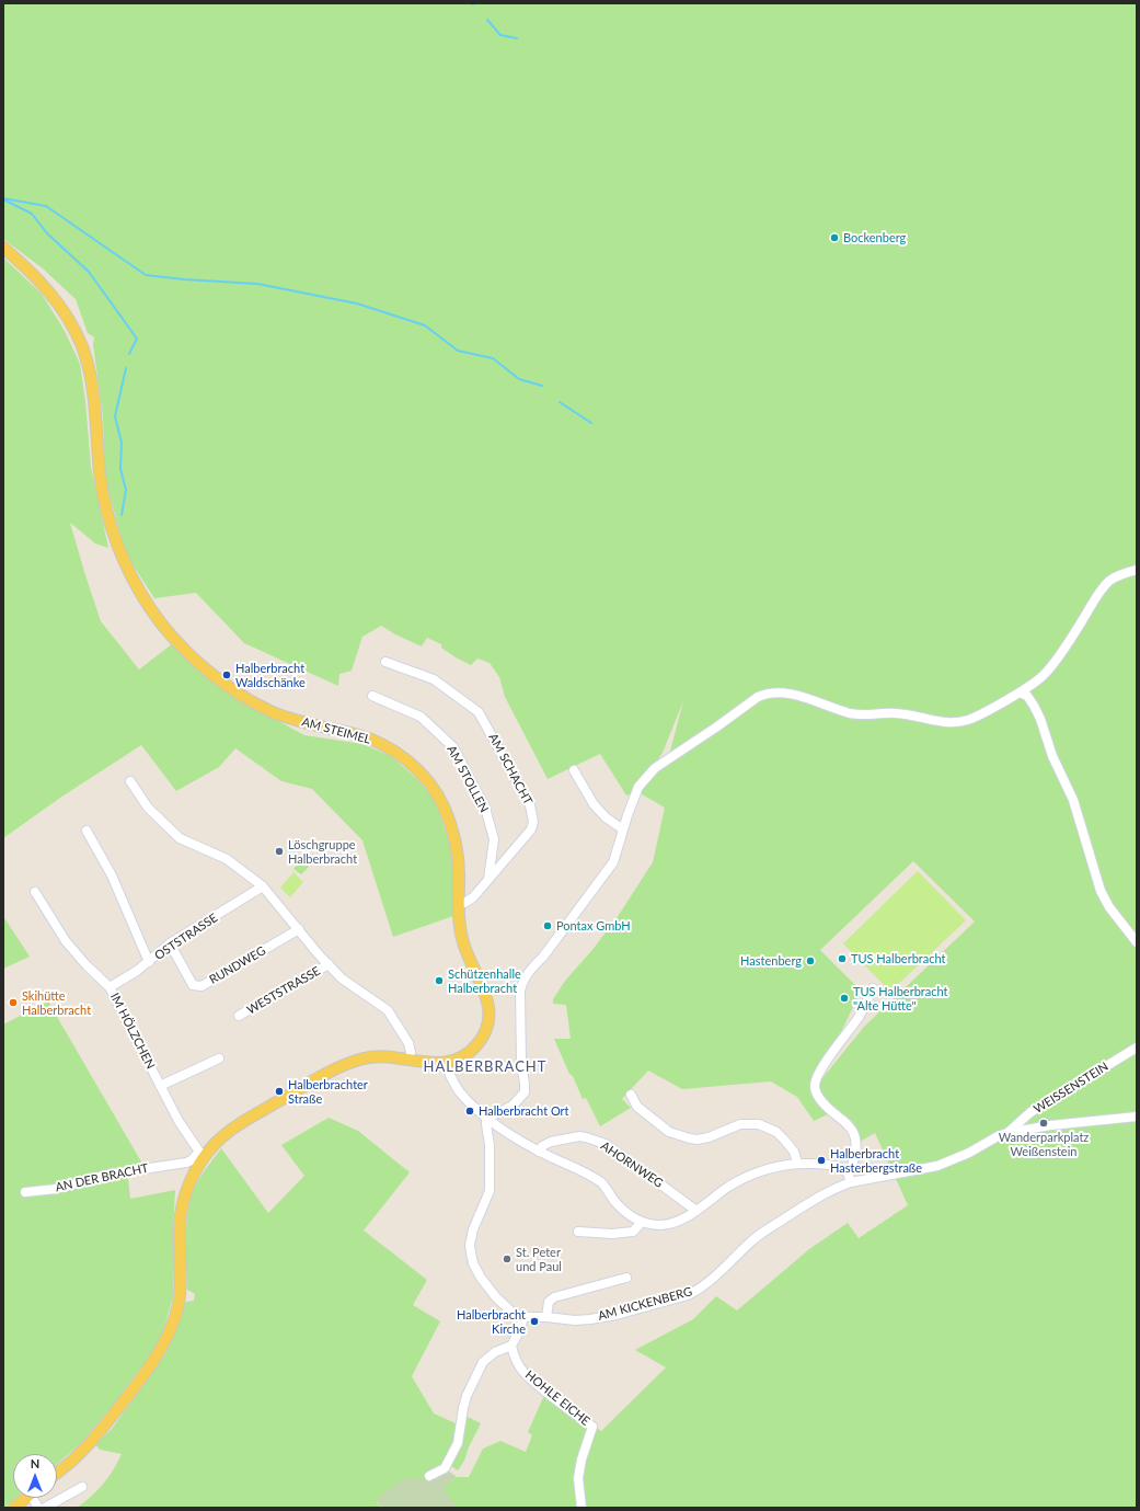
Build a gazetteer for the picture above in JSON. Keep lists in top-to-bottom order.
{
  "streets": {
    "main road": ["AM STEIMEL"],
    "street": [
      "AM SCHACHT",
      "AM STOLLEN",
      "OSTSTRASSE",
      "RUNDWEG",
      "WESTSTRASSE",
      "IM HÖLZCHEN",
      "WEISSENSTEIN",
      "AHORNWEG",
      "AN DER BRACHT",
      "AM KICKENBERG",
      "HOHLE EICHE"
    ]
  },
  "crossings": [
    ["AM STEIMEL", "AM SCHACHT"],
    ["AM SCHACHT", "AM STOLLEN"],
    ["OSTSTRASSE", "RUNDWEG"],
    ["OSTSTRASSE", "IM HÖLZCHEN"],
    ["IM HÖLZCHEN", "AN DER BRACHT"],
    ["WEISSENSTEIN", "AM KICKENBERG"]
  ],
  "districts": ["HALBERBRACHT"],
  "places": [
    "Bockenberg",
    "Halberbracht Waldschänke",
    "Löschgruppe Halberbracht",
    "Pontax GmbH",
    "TUS Halberbracht",
    "Hastenberg",
    "Schützenhalle Halberbracht",
    "TUS Halberbracht \"Alte Hütte\"",
    "Skihütte Halberbracht",
    "Halberbrachter Straße",
    "Halberbracht Ort",
    "Wanderparkplatz Weißenstein",
    "Halberbracht Hasterbergstraße",
    "St. Peter und Paul",
    "Halberbracht Kirche"
  ],
  "north": "top"
}
